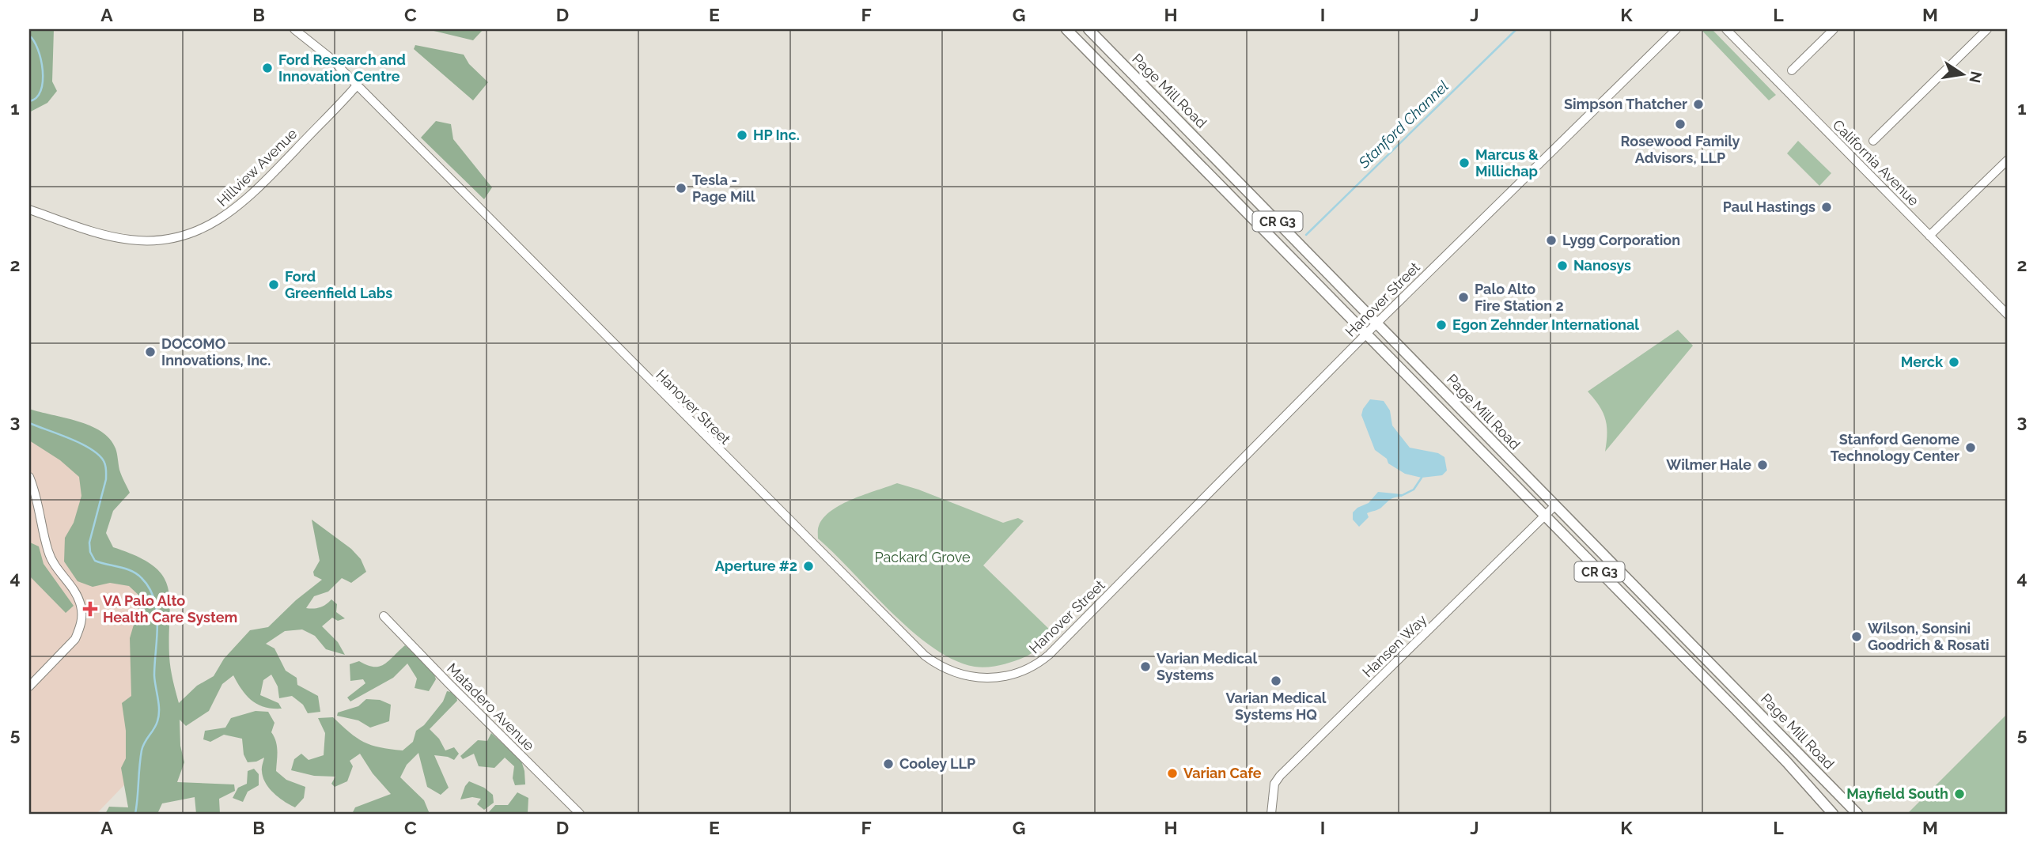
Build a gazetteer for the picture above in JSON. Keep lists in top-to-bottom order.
{
  "streets": {
    "main road": ["Page Mill Road", "CR G3"],
    "street": [
      "California Avenue",
      "Hillview Avenue",
      "Hanover Street",
      "Hansen Way",
      "Matadero Avenue"
    ]
  },
  "crossings": [
    ["Page Mill Road", "Hanover Street"],
    ["Page Mill Road", "Hansen Way"],
    ["Hillview Avenue", "Hanover Street"]
  ],
  "water": ["Stanford Channel"],
  "parks": ["Packard Grove"],
  "places": {
    "other": [
      "Ford Research and Innovation Centre",
      "Simpson Thatcher",
      "Rosewood Family Advisors, LLP",
      "HP Inc.",
      "Marcus & Millichap",
      "Tesla - Page Mill",
      "Paul Hastings",
      "Lygg Corporation",
      "Nanosys",
      "Ford Greenfield Labs",
      "Palo Alto Fire Station 2",
      "Egon Zehnder International",
      "DOCOMO Innovations, Inc.",
      "Merck",
      "Stanford Genome Technology Center",
      "Wilmer Hale",
      "Aperture #2",
      "Wilson, Sonsini Goodrich & Rosati",
      "Varian Medical Systems",
      "Varian Medical Systems HQ",
      "Cooley LLP",
      "Varian Cafe",
      "Mayfield South"
    ],
    "health": ["VA Palo Alto Health Care System"]
  },
  "north": "right",
  "grid": {
    "columns": [
      "A",
      "B",
      "C",
      "D",
      "E",
      "F",
      "G",
      "H",
      "I",
      "J",
      "K",
      "L",
      "M"
    ],
    "rows": [
      "1",
      "2",
      "3",
      "4",
      "5"
    ]
  }
}
